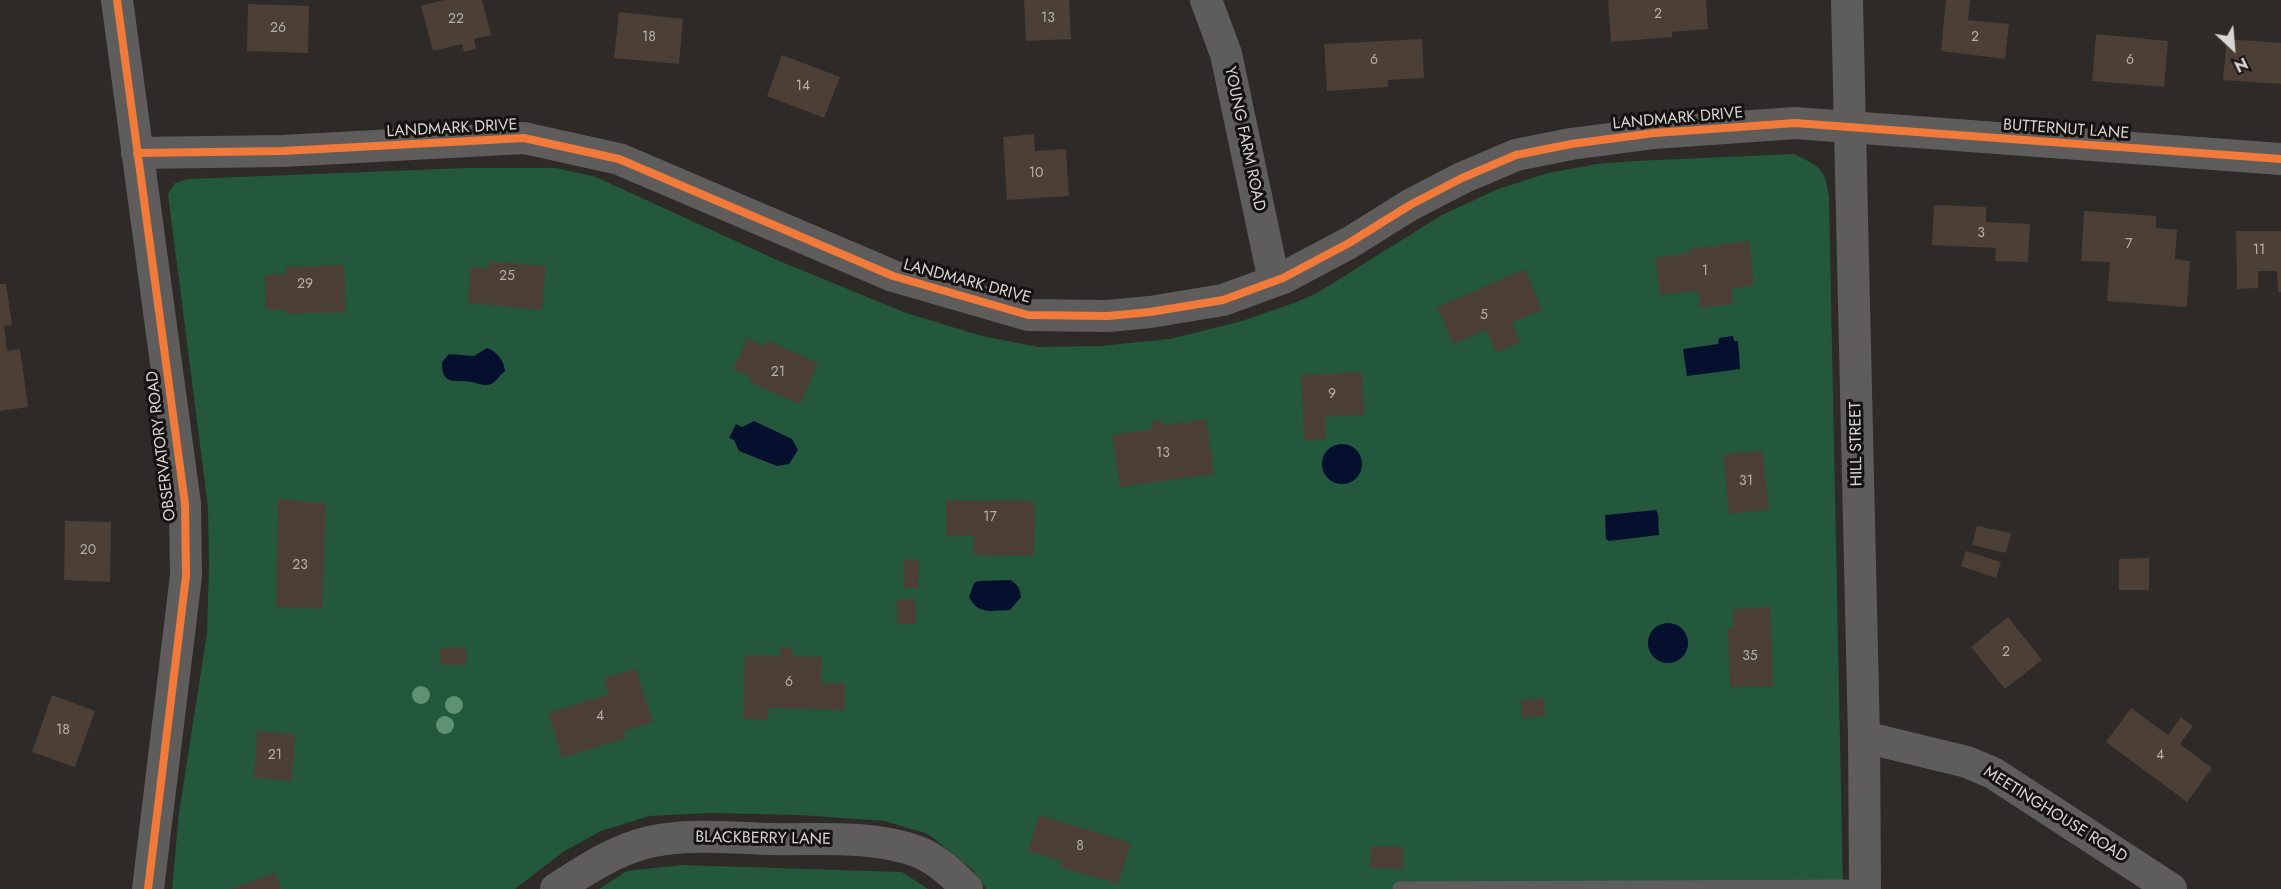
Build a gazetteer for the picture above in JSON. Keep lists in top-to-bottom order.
{
  "streets": {
    "street": [
      "LANDMARK DRIVE",
      "BUTTERNUT LANE",
      "YOUNG FARM ROAD",
      "HILL STREET",
      "OBSERVATORY ROAD",
      "MEETINGHOUSE ROAD",
      "BLACKBERRY LANE"
    ]
  },
  "crossings": [
    ["LANDMARK DRIVE", "BUTTERNUT LANE"],
    ["LANDMARK DRIVE", "YOUNG FARM ROAD"],
    ["LANDMARK DRIVE", "HILL STREET"],
    ["LANDMARK DRIVE", "OBSERVATORY ROAD"],
    ["BUTTERNUT LANE", "HILL STREET"],
    ["HILL STREET", "MEETINGHOUSE ROAD"]
  ],
  "house_numbers": [
    "2",
    "13",
    "22",
    "26",
    "18",
    "2",
    "6",
    "6",
    "14",
    "10",
    "3",
    "7",
    "11",
    "1",
    "25",
    "29",
    "5",
    "21",
    "9",
    "13",
    "31",
    "17",
    "20",
    "23",
    "2",
    "35",
    "6",
    "4",
    "18",
    "21",
    "4",
    "8"
  ],
  "north": "bottom right"
}
